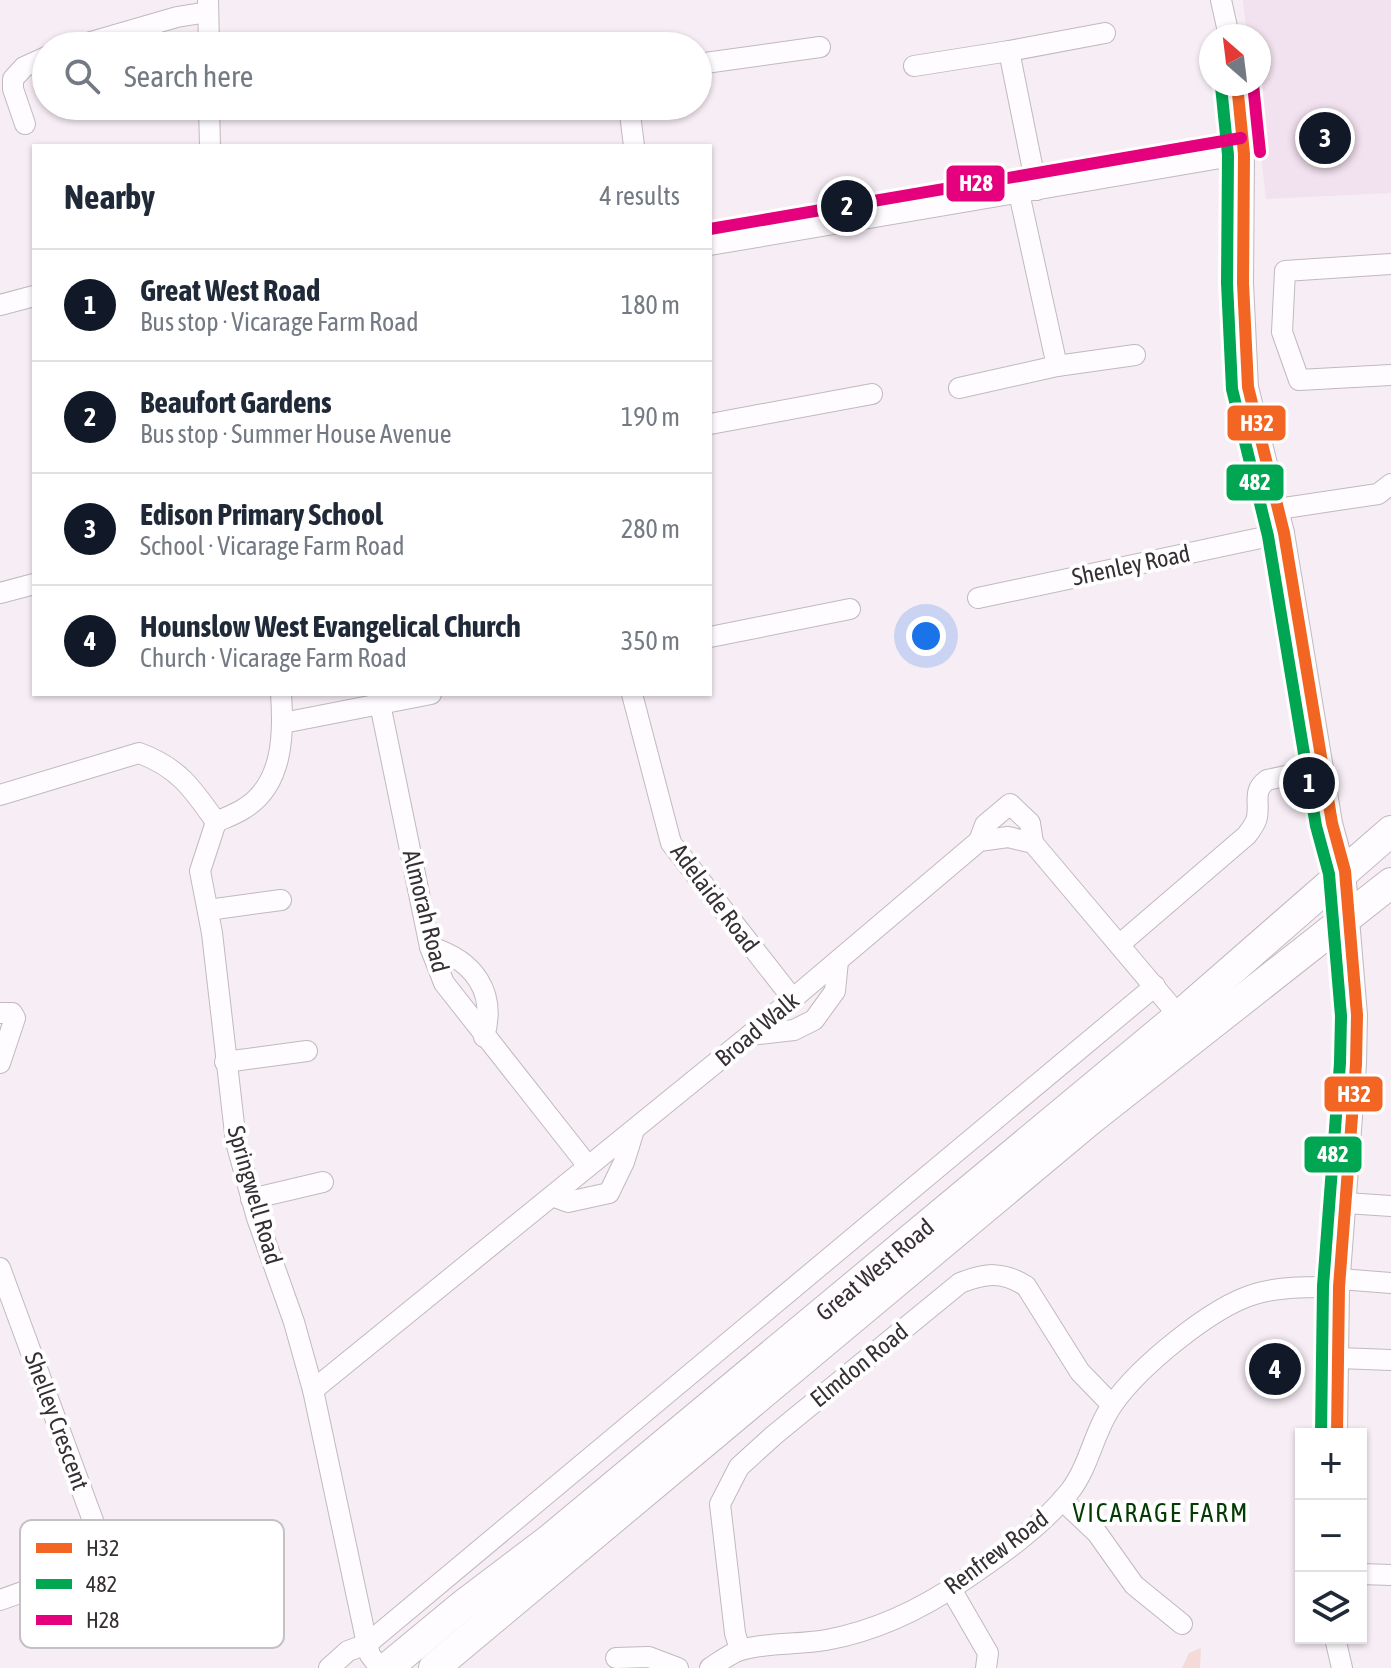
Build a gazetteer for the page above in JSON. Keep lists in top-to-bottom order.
{
  "streets": {
    "highway": ["Great West Road"],
    "street": [
      "Shenley Road",
      "Adelaide Road",
      "Almorah Road",
      "Broad Walk",
      "Springwell Road",
      "Elmdon Road",
      "Shelley Crescent",
      "Renfrew Road"
    ]
  },
  "crossings": [
    ["Adelaide Road", "Broad Walk"],
    ["Almorah Road", "Broad Walk"],
    ["Broad Walk", "Springwell Road"],
    ["Elmdon Road", "Renfrew Road"]
  ],
  "districts": ["VICARAGE FARM"],
  "lines": ["transit line H32", "transit line 482", "transit line H28"],
  "legend": ["H32", "482", "H28"],
  "north": "top left",
  "page": {
    "search": "Search here",
    "pins": [
      "3",
      "2",
      "1",
      "4"
    ],
    "heading": ["Nearby", "4 results"],
    "list": [
      {
        "mark": "1",
        "name": "Great West Road",
        "note": "Bus stop · Vicarage Farm Road",
        "value": "180 m"
      },
      {
        "mark": "2",
        "name": "Beaufort Gardens",
        "note": "Bus stop · Summer House Avenue",
        "value": "190 m"
      },
      {
        "mark": "3",
        "name": "Edison Primary School",
        "note": "School · Vicarage Farm Road",
        "value": "280 m"
      },
      {
        "mark": "4",
        "name": "Hounslow West Evangelical Church",
        "note": "Church · Vicarage Farm Road",
        "value": "350 m"
      }
    ],
    "map_buttons": ["+", "−"]
  }
}
